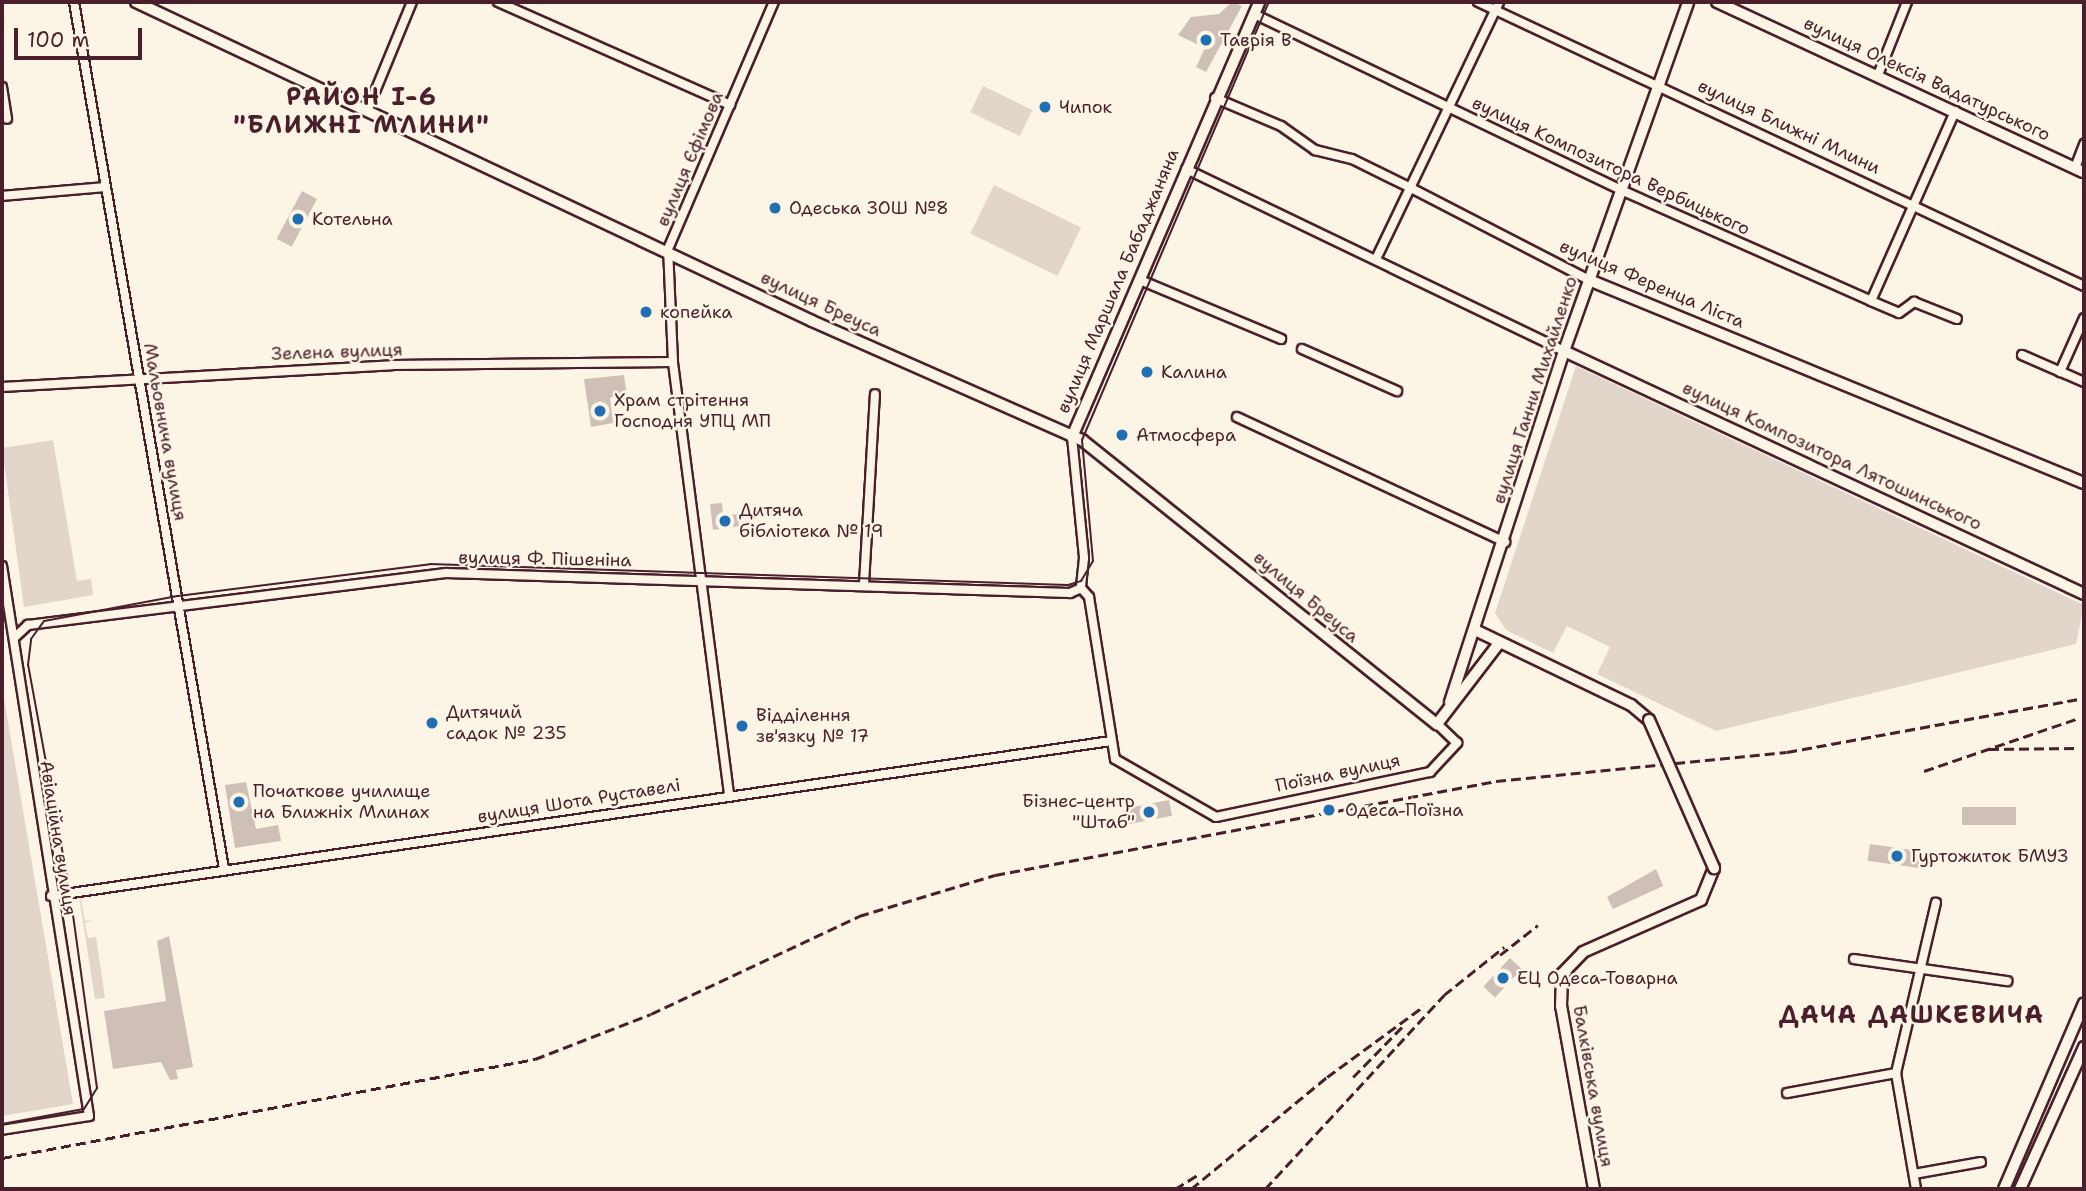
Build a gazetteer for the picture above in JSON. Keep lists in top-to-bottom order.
{
  "streets": {
    "street": [
      "вулиця Олексія Вадатурського",
      "вулиця Ближні Млини",
      "вулиця Єфімова",
      "вулиця Композитора Вербицького",
      "вулиця Маршала Бабаджаняна",
      "вулиця Ференца Ліста",
      "вулиця Бреуса",
      "Зелена вулиця",
      "вулиця Ганни Михайленко",
      "Мальовнича вулиця",
      "вулиця Композитора Лятошинського",
      "вулиця Ф. Пішеніна",
      "Поїзна вулиця",
      "вулиця Шота Руставелі",
      "Авіаційна вулиця",
      "Балківська вулиця"
    ]
  },
  "crossings": [
    ["вулиця Ближні Млини", "вулиця Ганни Михайленко"],
    ["вулиця Єфімова", "вулиця Бреуса"],
    ["вулиця Єфімова", "Зелена вулиця"],
    ["вулиця Єфімова", "вулиця Ф. Пішеніна"],
    ["вулиця Єфімова", "вулиця Шота Руставелі"],
    ["вулиця Композитора Вербицького", "вулиця Маршала Бабаджаняна"],
    ["вулиця Композитора Вербицького", "вулиця Ганни Михайленко"],
    ["вулиця Маршала Бабаджаняна", "вулиця Ференца Ліста"],
    ["вулиця Маршала Бабаджаняна", "вулиця Бреуса"],
    ["вулиця Маршала Бабаджаняна", "вулиця Ф. Пішеніна"],
    ["вулиця Маршала Бабаджаняна", "Поїзна вулиця"],
    ["вулиця Маршала Бабаджаняна", "вулиця Шота Руставелі"],
    ["вулиця Ференца Ліста", "вулиця Ганни Михайленко"],
    ["вулиця Бреуса", "вулиця Ганни Михайленко"],
    ["вулиця Бреуса", "Поїзна вулиця"],
    ["Зелена вулиця", "Мальовнича вулиця"],
    ["вулиця Ганни Михайленко", "вулиця Композитора Лятошинського"],
    ["вулиця Ганни Михайленко", "Поїзна вулиця"],
    ["вулиця Ганни Михайленко", "Балківська вулиця"],
    ["Мальовнича вулиця", "вулиця Ф. Пішеніна"],
    ["Мальовнича вулиця", "вулиця Шота Руставелі"],
    ["вулиця Ф. Пішеніна", "Авіаційна вулиця"],
    ["вулиця Шота Руставелі", "Авіаційна вулиця"]
  ],
  "districts": ["РАЙОН І-6 \"БЛИЖНІ МЛИНИ\"", "ДАЧА ДАШКЕВИЧА"],
  "places": [
    "Таврія В",
    "Чипок",
    "Одеська ЗОШ №8",
    "Котельна",
    "копейка",
    "Калина",
    "Храм стрітення Господня УПЦ МП",
    "Атмосфера",
    "Дитяча бібліотека № 19",
    "Дитячий садок № 235",
    "Відділення зв'язку № 17",
    "Початкове училище на Ближніх Млинах",
    "Одеса-Поїзна",
    "Бізнес-центр \"Штаб\"",
    "Гуртожиток БМУЗ",
    "ЕЦ Одеса-Товарна"
  ],
  "scale_bar": "100 m"
}
